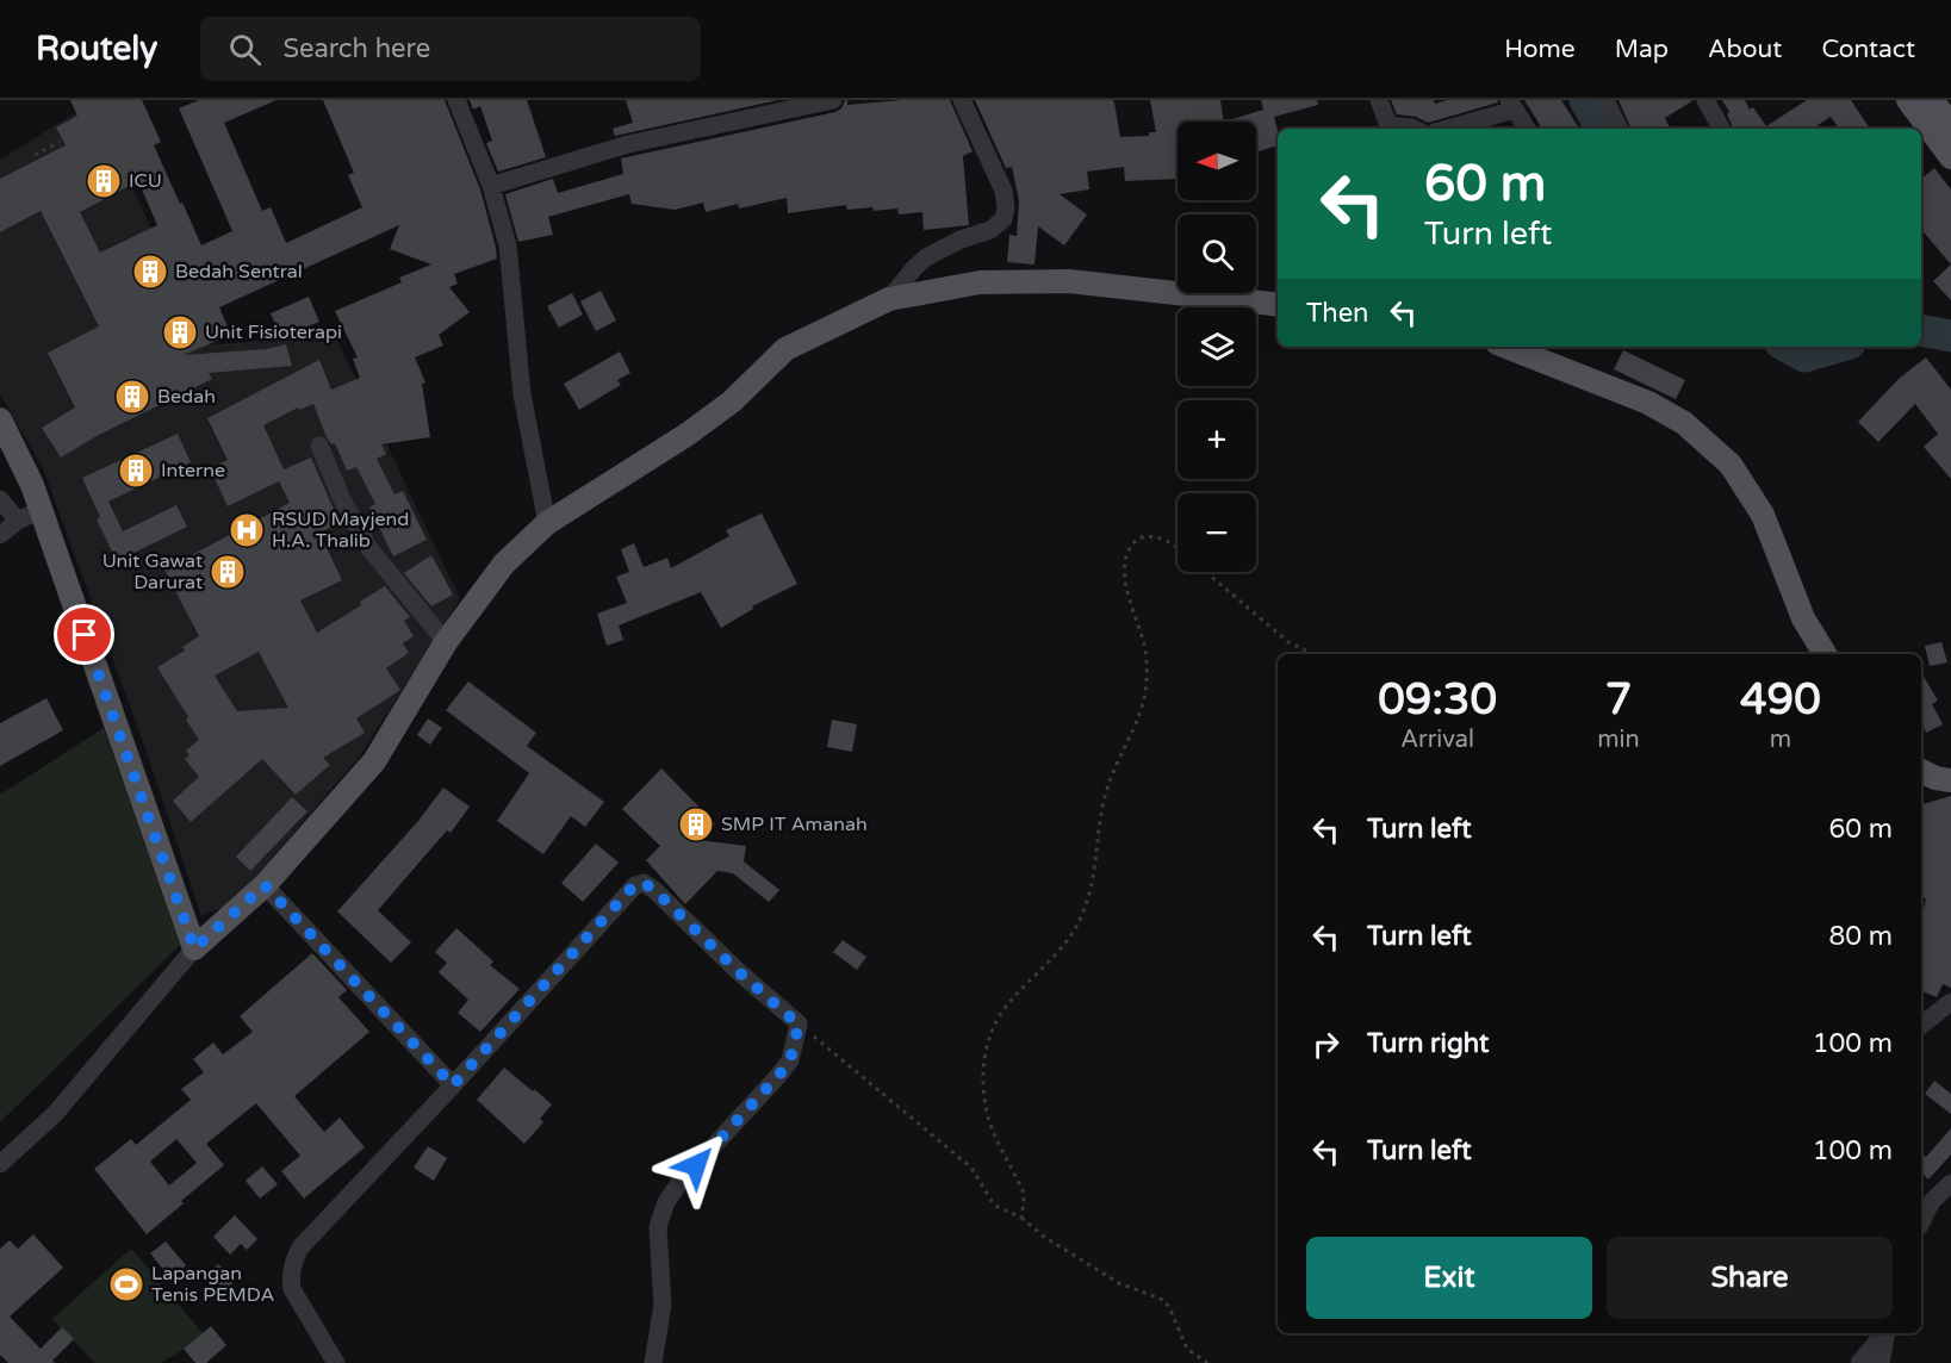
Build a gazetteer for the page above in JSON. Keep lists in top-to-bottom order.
{
  "places": {
    "building": [
      "ICU",
      "Bedah Sentral",
      "Unit Fisioterapi",
      "Bedah",
      "Interne",
      "Unit Gawat Darurat",
      "SMP IT Amanah"
    ],
    "hospital": ["RSUD Mayjend H.A. Thalib"],
    "sports": ["Lapangan Tenis PEMDA"]
  },
  "north": "left",
  "page": {
    "header": "Routely",
    "search": "Search here",
    "nav": [
      "Home",
      "Map",
      "About",
      "Contact"
    ],
    "map_buttons": ["+", "−"],
    "turn": ["60 m", "Turn left"],
    "then": "Then",
    "eta": [
      "09:30",
      "Arrival",
      "7",
      "min",
      "490",
      "m"
    ],
    "list": [
      {
        "name": "Turn left",
        "value": "60 m"
      },
      {
        "name": "Turn left",
        "value": "80 m"
      },
      {
        "name": "Turn right",
        "value": "100 m"
      },
      {
        "name": "Turn left",
        "value": "100 m"
      }
    ],
    "buttons": ["Exit", "Share"]
  }
}
